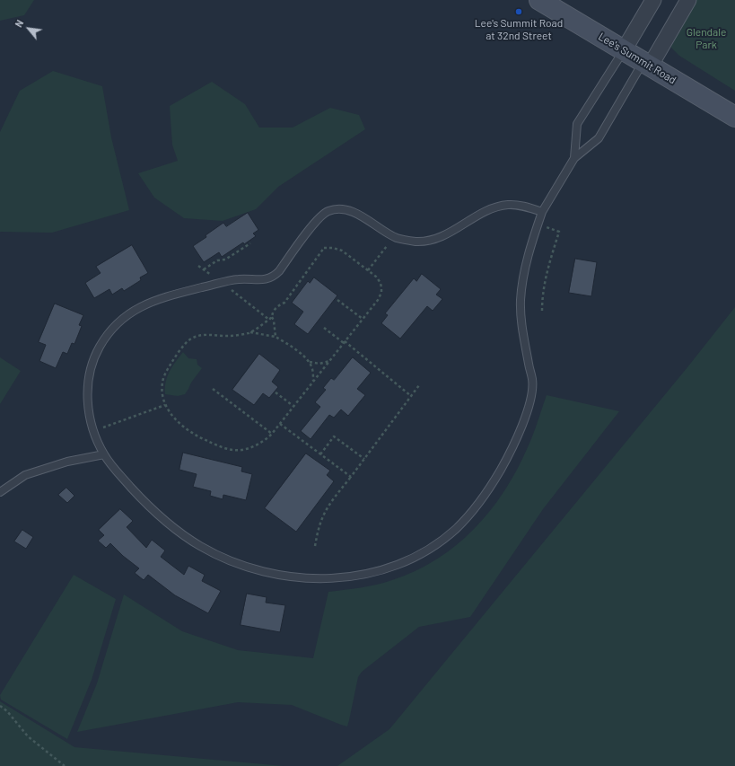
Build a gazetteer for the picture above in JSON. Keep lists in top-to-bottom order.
{
  "streets": {
    "main road": ["Lee's Summit Road"]
  },
  "parks": ["Glendale Park"],
  "places": ["Lee's Summit Road at 32nd Street"],
  "north": "top left"
}
